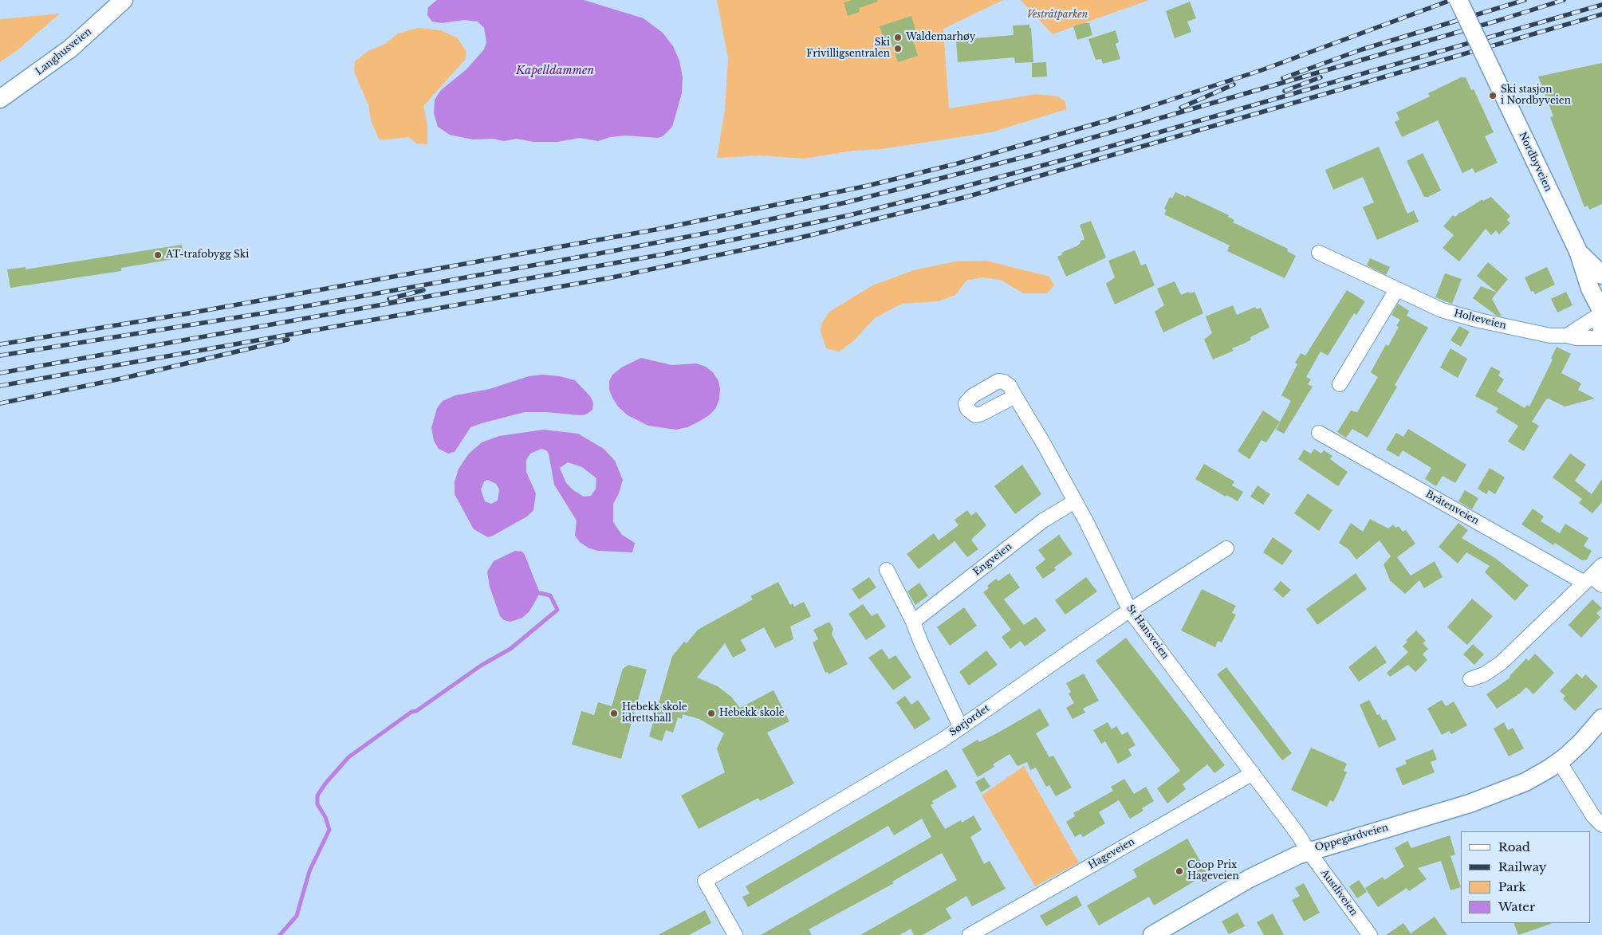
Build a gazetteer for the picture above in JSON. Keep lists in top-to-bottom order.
{
  "streets": {
    "main road": ["Langhusveien", "Nordbyveien", "Oppegårdveien"],
    "street": [
      "Holteveien",
      "Bråtenveien",
      "Engveien",
      "St Hansveien",
      "Sørjordet",
      "Hageveien",
      "Austliveien"
    ]
  },
  "crossings": [
    ["Engveien", "St Hansveien"],
    ["St Hansveien", "Sørjordet"],
    ["St Hansveien", "Oppegårdveien"],
    ["St Hansveien", "Hageveien"],
    ["St Hansveien", "Austliveien"],
    ["Oppegårdveien", "Austliveien"]
  ],
  "water": ["Kapelldammen"],
  "parks": ["Vestråtparken"],
  "places": [
    "Waldemarhøy",
    "Ski Frivilligsentralen",
    "Ski stasjon i Nordbyveien",
    "AT-trafobygg Ski",
    "Hebekk skole idrettshall",
    "Hebekk skole",
    "Coop Prix Hageveien"
  ],
  "legend": [
    "Road",
    "Railway",
    "Park",
    "Water"
  ]
}
